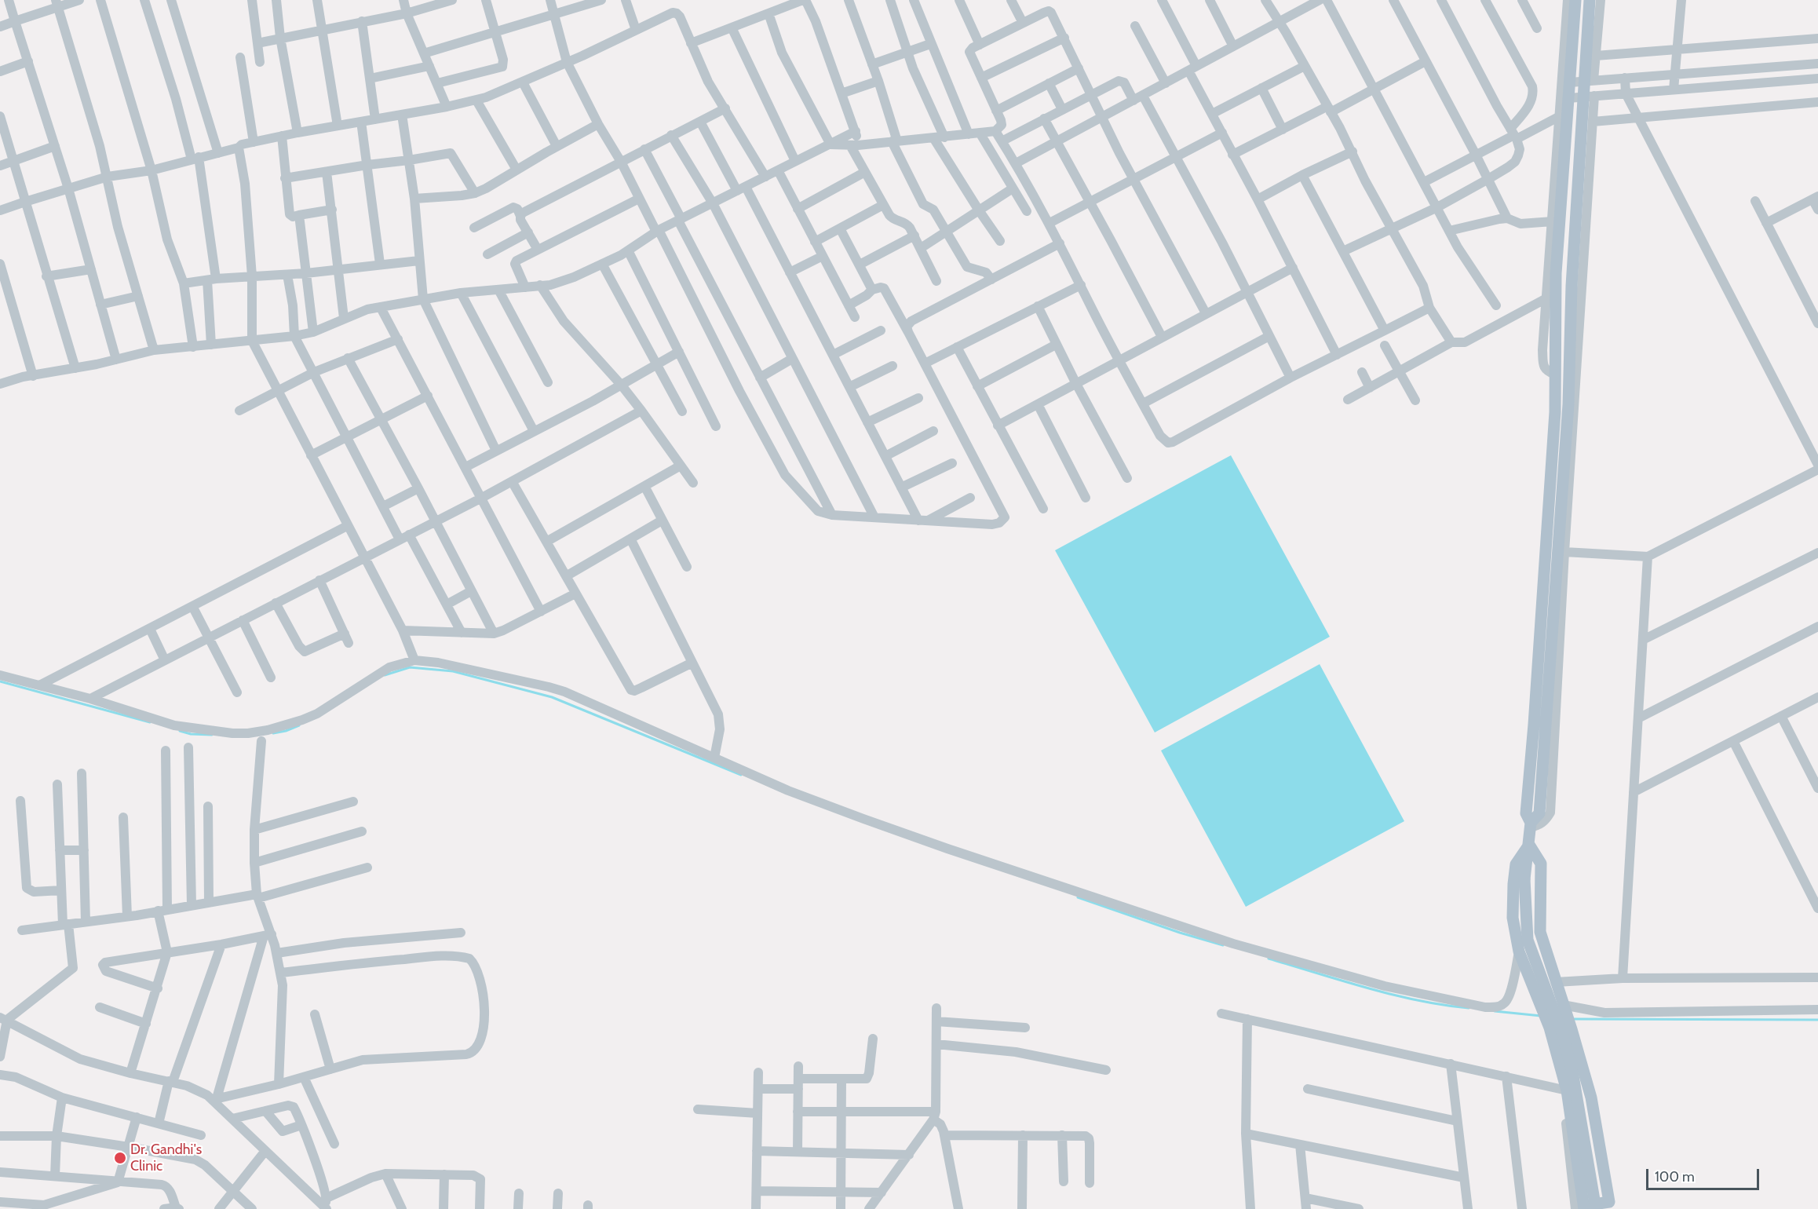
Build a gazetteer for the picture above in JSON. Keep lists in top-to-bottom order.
{
  "places": ["Dr. Gandhi's Clinic"],
  "scale_bar": "100 m"
}
